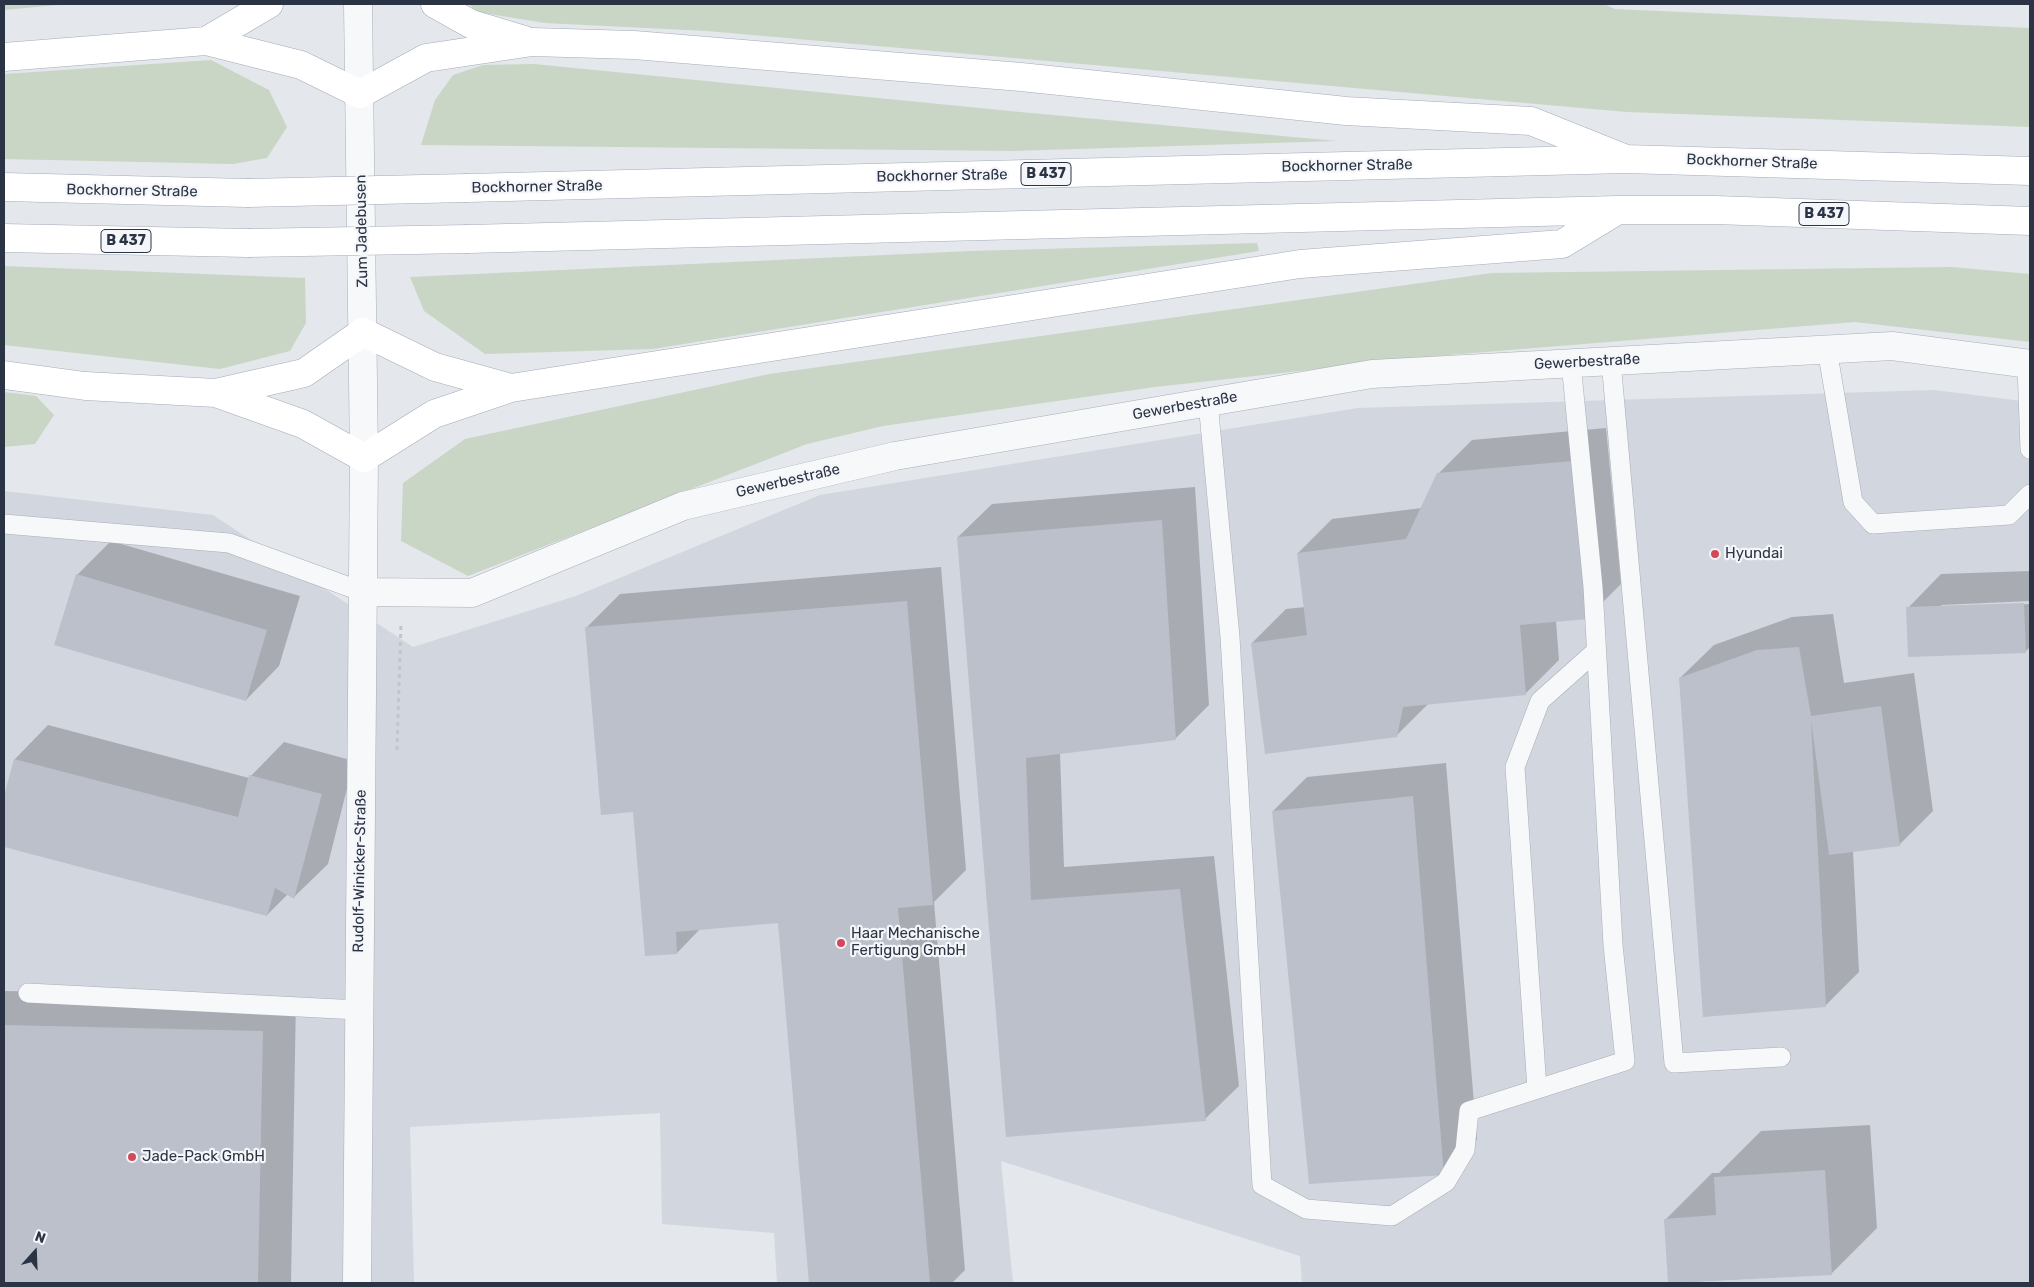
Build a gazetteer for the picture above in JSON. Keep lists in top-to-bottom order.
{
  "streets": {
    "main road": ["Bockhorner Straße", "B 437"],
    "street": ["Zum Jadebusen", "Gewerbestraße", "Rudolf-Winicker-Straße"]
  },
  "crossings": [
    ["Zum Jadebusen", "Rudolf-Winicker-Straße"],
    ["Gewerbestraße", "Rudolf-Winicker-Straße"]
  ],
  "places": ["Hyundai", "Haar Mechanische Fertigung GmbH", "Jade-Pack GmbH"],
  "north": "top"
}
